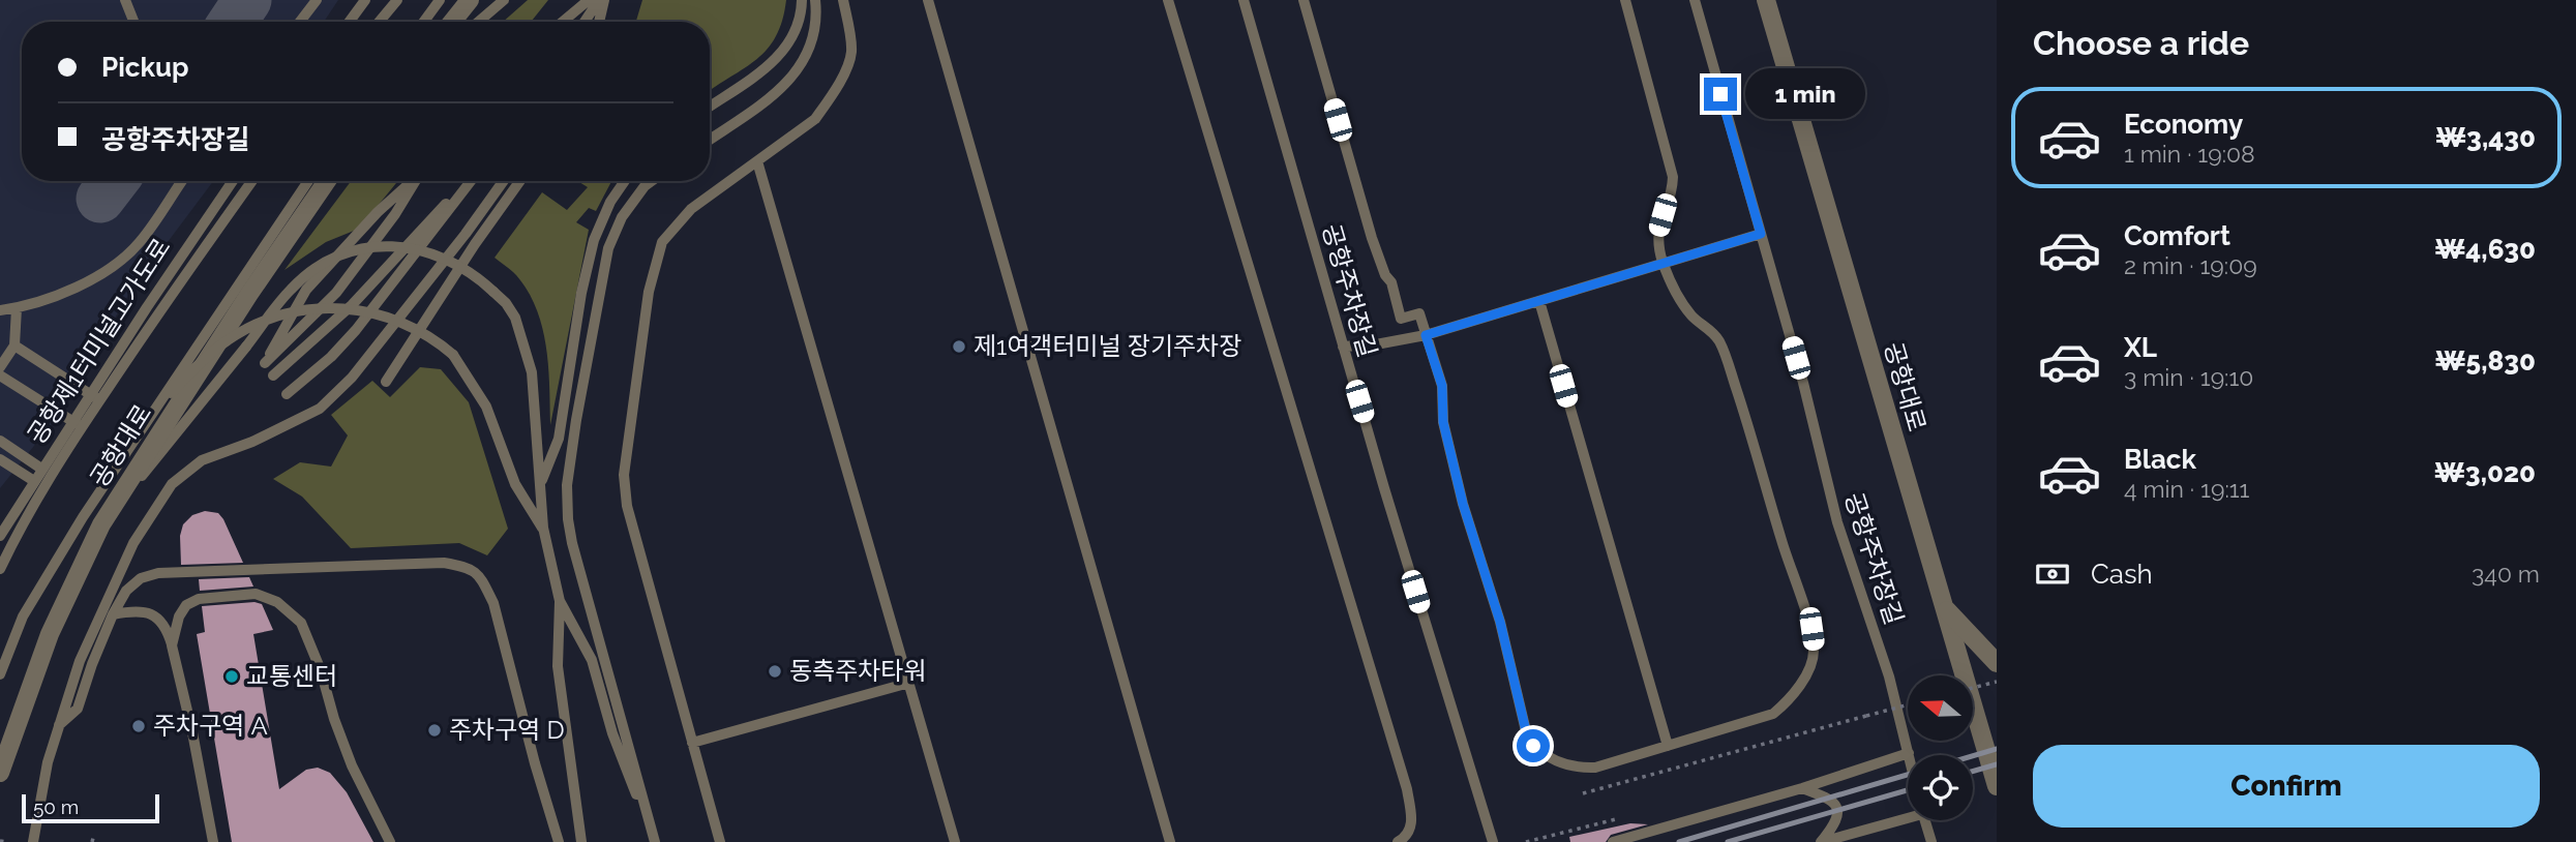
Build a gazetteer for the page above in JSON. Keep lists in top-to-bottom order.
{
  "streets": {
    "street": ["공항대로"],
    "lane": ["공항주차장길", "공항제1터미널고가도로"]
  },
  "places": [
    "제1여객터미널 장기주차장",
    "동측주차타워",
    "교통센터",
    "주차구역 A",
    "주차구역 D"
  ],
  "scale_bar": "50 m",
  "north": "left",
  "page": {
    "heading": "Choose a ride",
    "banner": ["Pickup", "공항주차장길"],
    "bubble": "1 min",
    "list": [
      {
        "name": "Economy",
        "note": "1 min · 19:08",
        "value": "₩3,430"
      },
      {
        "name": "Comfort",
        "note": "2 min · 19:09",
        "value": "₩4,630"
      },
      {
        "name": "XL",
        "note": "3 min · 19:10",
        "value": "₩5,830"
      },
      {
        "name": "Black",
        "note": "4 min · 19:11",
        "value": "₩3,020"
      }
    ],
    "pay": ["Cash", "340 m"],
    "buttons": "Confirm",
    "scale": "50 m"
  }
}
